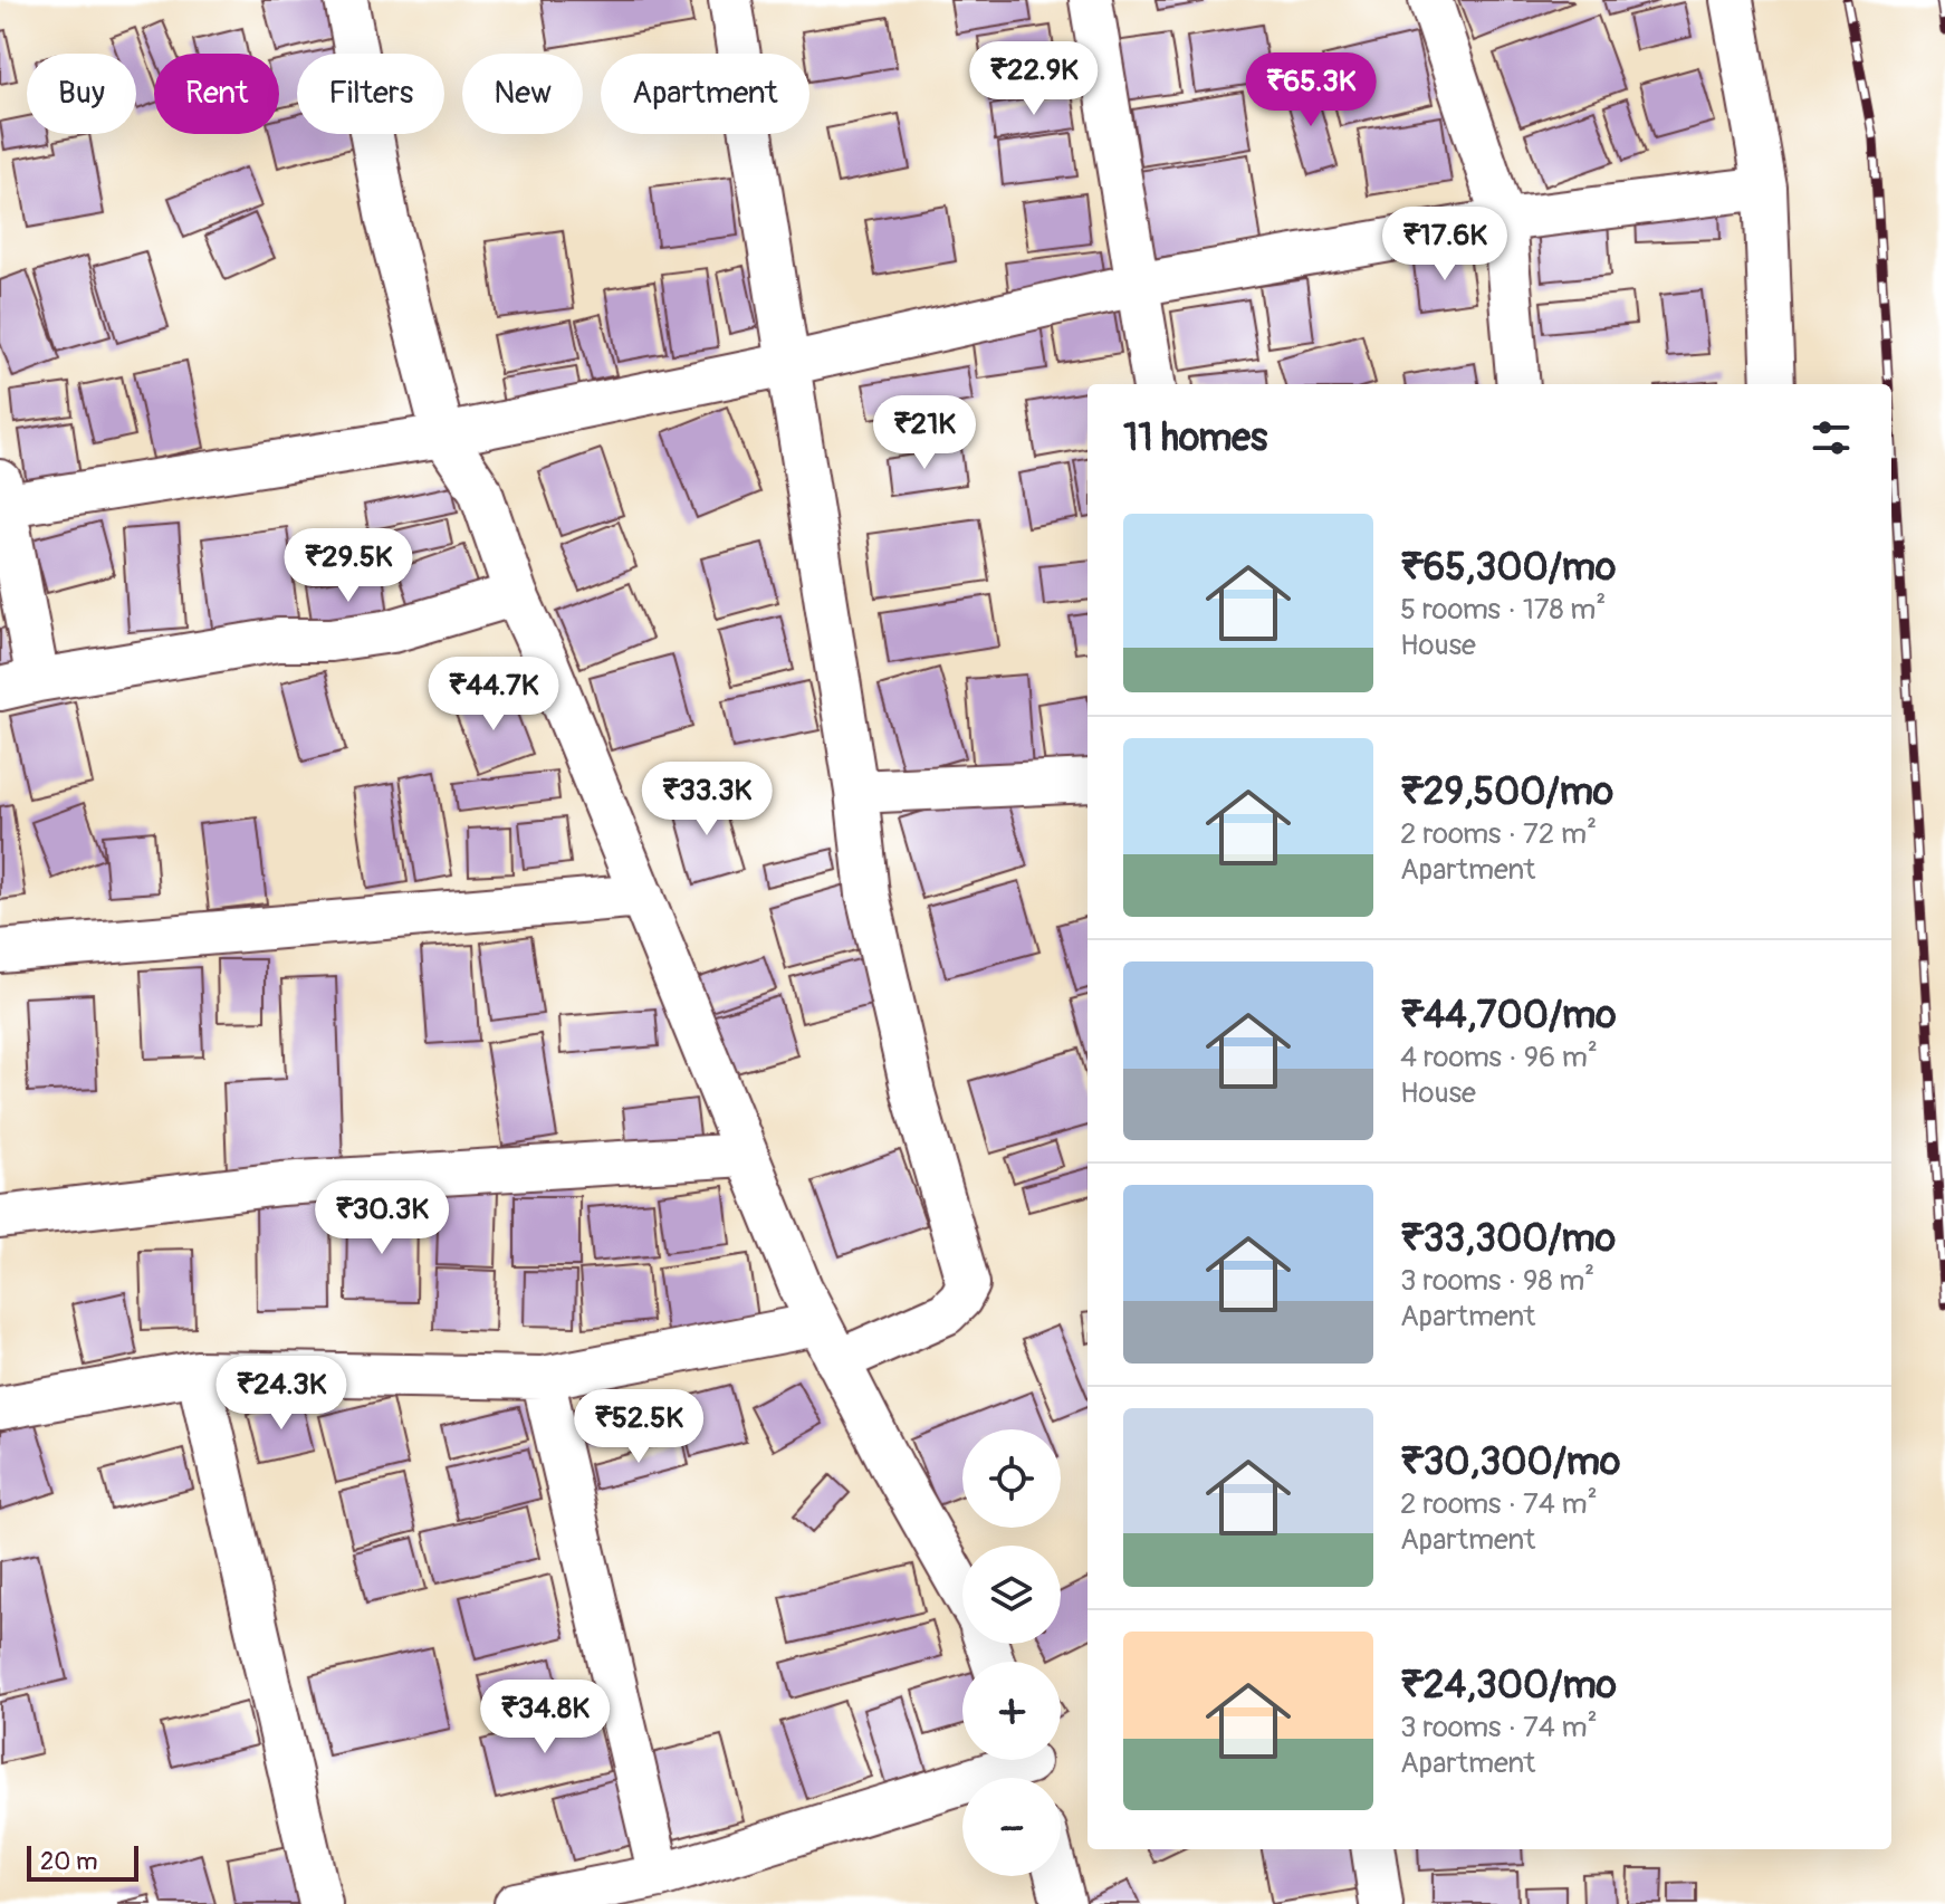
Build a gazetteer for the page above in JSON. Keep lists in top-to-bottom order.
{
  "scale_bar": "20 m",
  "page": {
    "price": [
      "₹22.9K",
      "₹65.3K",
      "₹17.6K",
      "₹21K",
      "₹29.5K",
      "₹44.7K",
      "₹33.3K",
      "₹30.3K",
      "₹24.3K",
      "₹52.5K",
      "₹34.8K"
    ],
    "chip": [
      "Buy",
      "Rent",
      "Filters",
      "New",
      "Apartment"
    ],
    "heading": "11 homes",
    "list": [
      {
        "name": "₹65,300/mo",
        "note": "5 rooms · 178 m² · House"
      },
      {
        "name": "₹29,500/mo",
        "note": "2 rooms · 72 m² · Apartment"
      },
      {
        "name": "₹44,700/mo",
        "note": "4 rooms · 96 m² · House"
      },
      {
        "name": "₹33,300/mo",
        "note": "3 rooms · 98 m² · Apartment"
      },
      {
        "name": "₹30,300/mo",
        "note": "2 rooms · 74 m² · Apartment"
      },
      {
        "name": "₹24,300/mo",
        "note": "3 rooms · 74 m² · Apartment"
      }
    ],
    "map_buttons": ["+", "−"],
    "scale": "20 m"
  }
}
